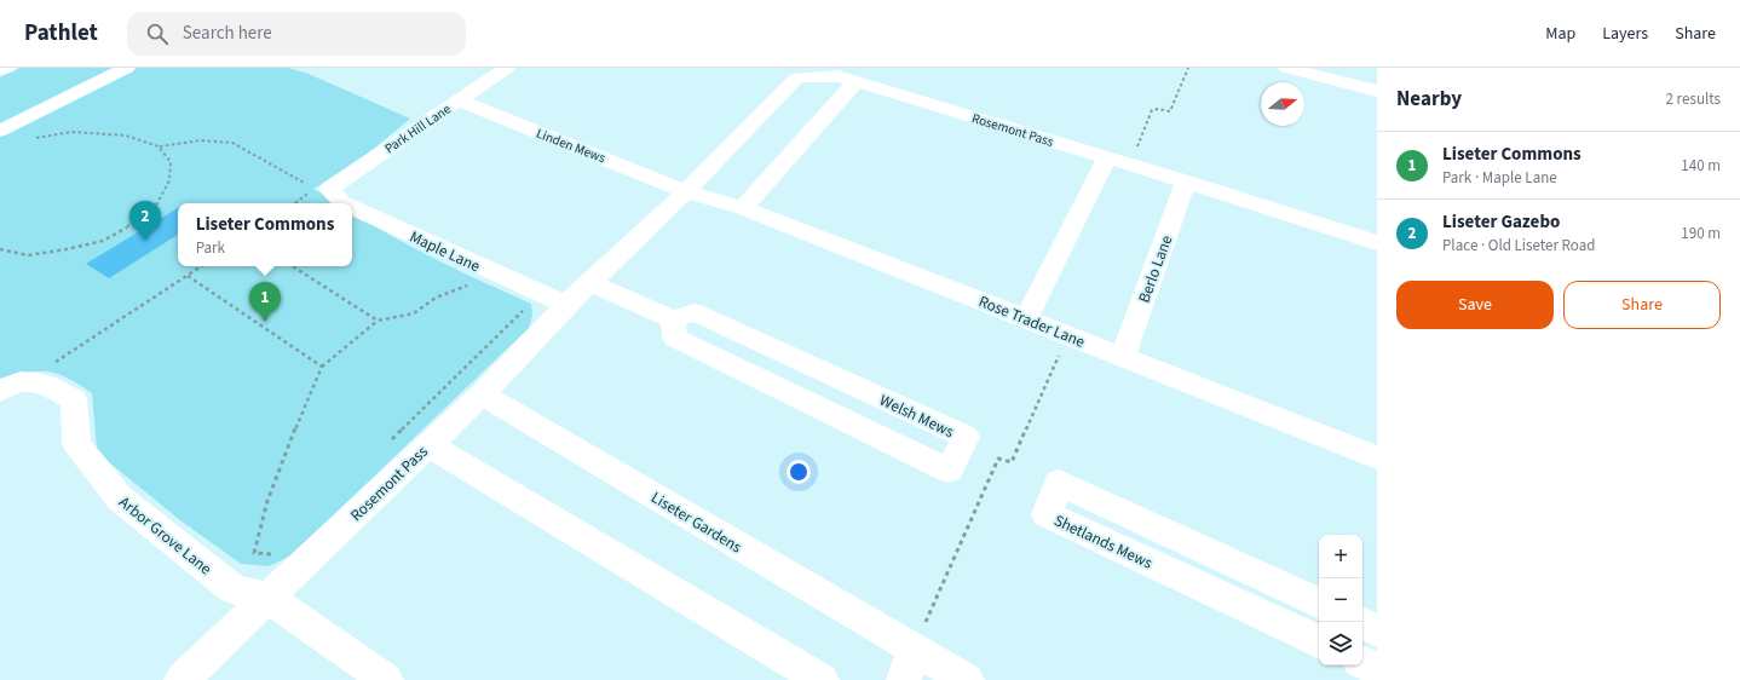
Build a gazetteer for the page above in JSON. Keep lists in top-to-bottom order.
{
  "streets": {
    "street": [
      "Park Hill Lane",
      "Rosemont Pass",
      "Linden Mews",
      "Maple Lane",
      "Berlo Lane",
      "Rose Trader Lane",
      "Welsh Mews",
      "Liseter Gardens",
      "Arbor Grove Lane",
      "Shetlands Mews"
    ]
  },
  "crossings": [
    ["Park Hill Lane", "Linden Mews"],
    ["Park Hill Lane", "Maple Lane"],
    ["Rosemont Pass", "Linden Mews"],
    ["Rosemont Pass", "Maple Lane"],
    ["Rosemont Pass", "Berlo Lane"],
    ["Rosemont Pass", "Rose Trader Lane"],
    ["Rosemont Pass", "Liseter Gardens"],
    ["Rosemont Pass", "Arbor Grove Lane"],
    ["Linden Mews", "Rose Trader Lane"],
    ["Berlo Lane", "Rose Trader Lane"]
  ],
  "north": "right",
  "page": {
    "header": "Pathlet",
    "search": "Search here",
    "nav": ["Map", "Layers", "Share"],
    "heading": ["Nearby", "2 results"],
    "list": [
      {
        "mark": "1",
        "name": "Liseter Commons",
        "note": "Park · Maple Lane",
        "value": "140 m"
      },
      {
        "mark": "2",
        "name": "Liseter Gazebo",
        "note": "Place · Old Liseter Road",
        "value": "190 m"
      }
    ],
    "pins": ["2", "1"],
    "popup": ["Liseter Commons", "Park"],
    "buttons": ["Save", "Share"],
    "map_buttons": ["+", "−"]
  }
}
